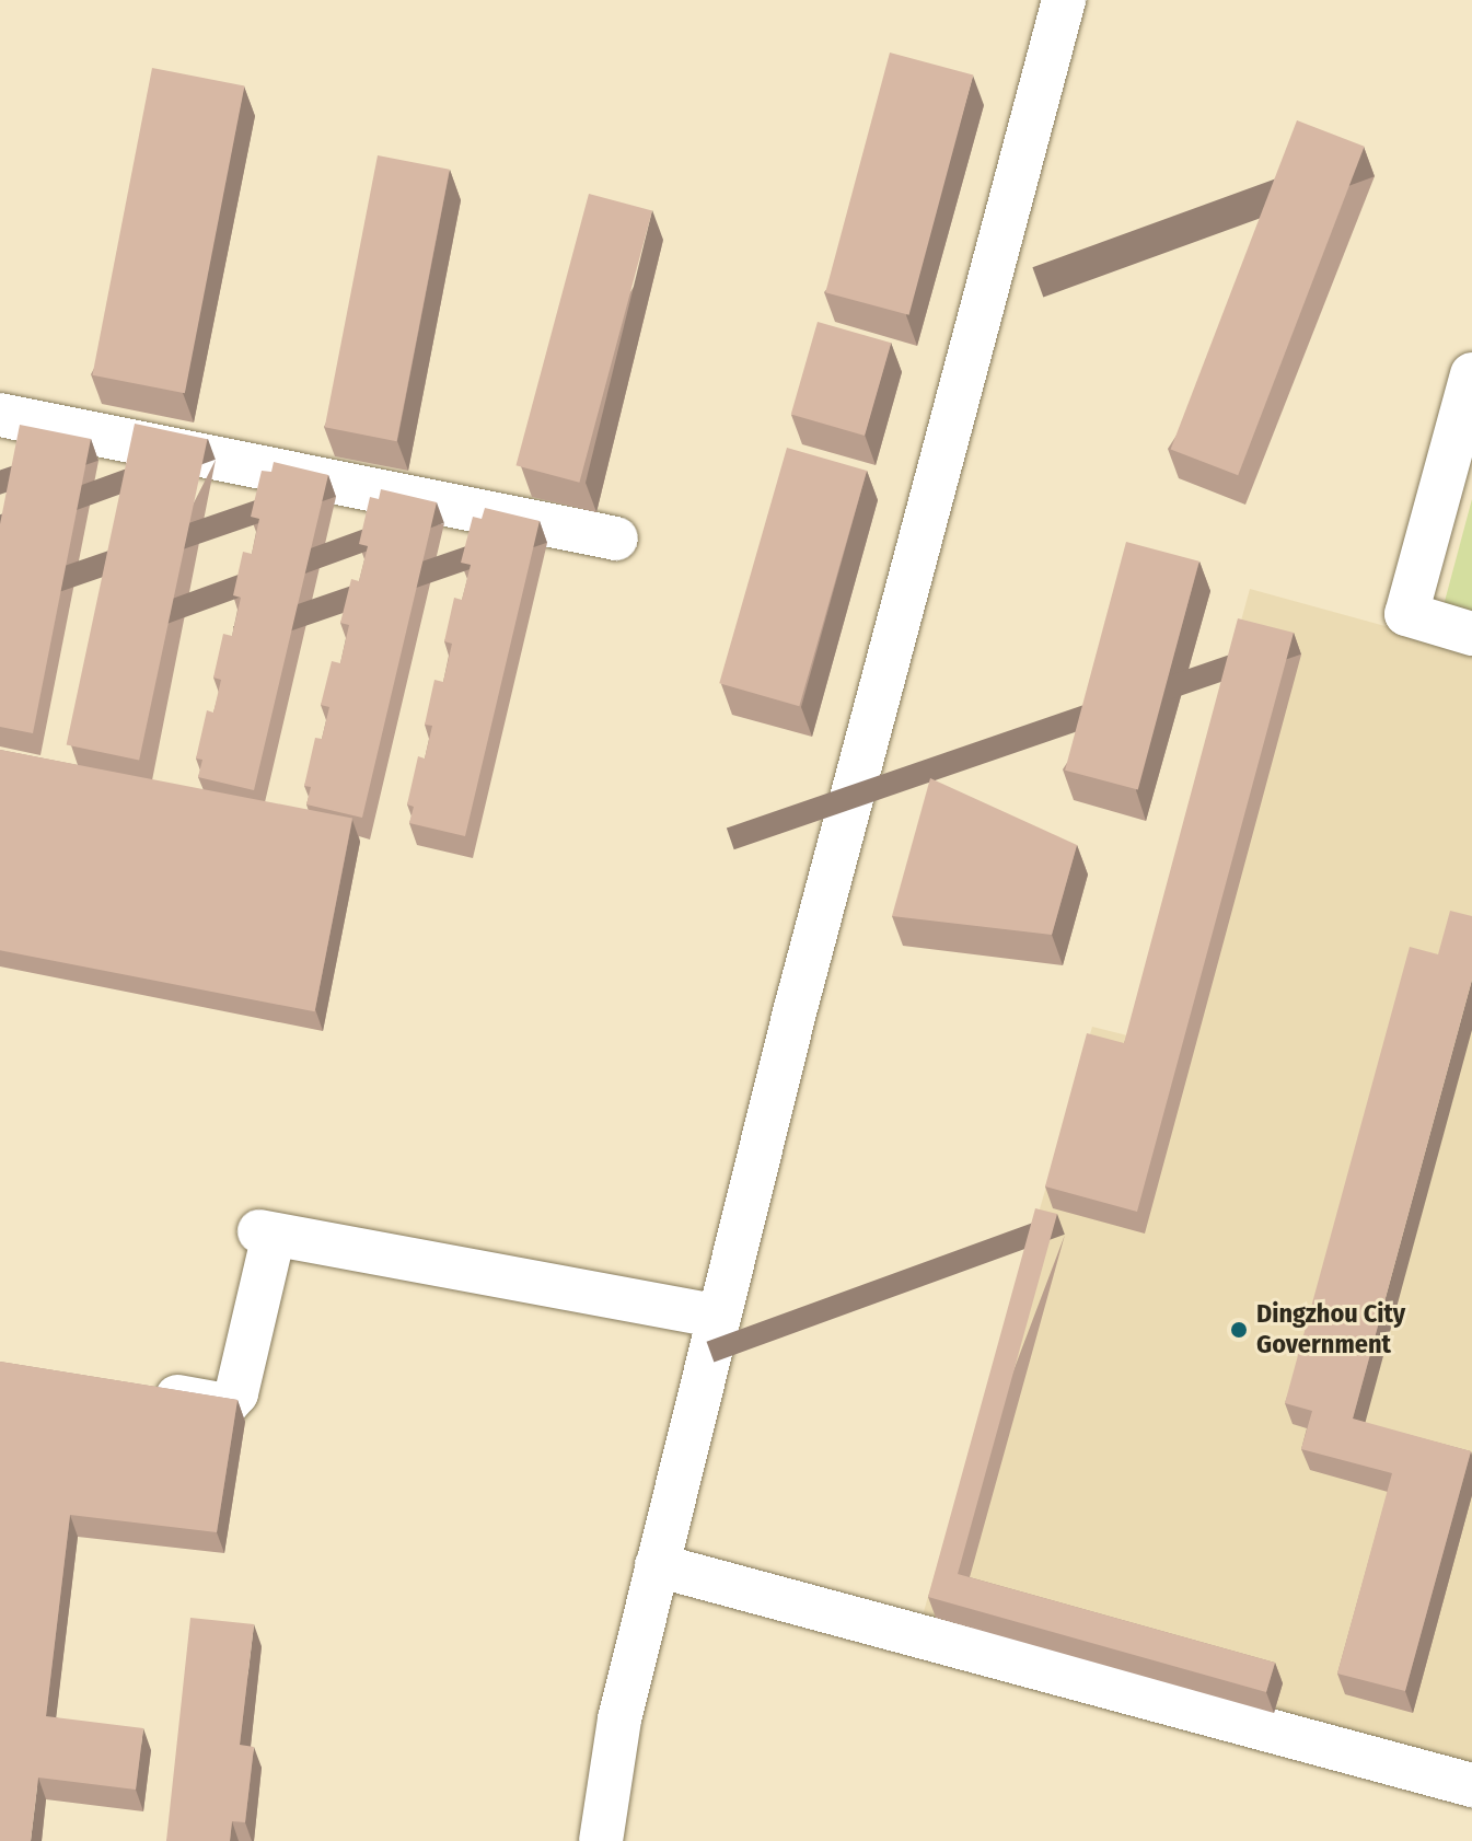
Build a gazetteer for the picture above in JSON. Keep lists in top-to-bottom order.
{
  "places": ["Dingzhou City Government"]
}
